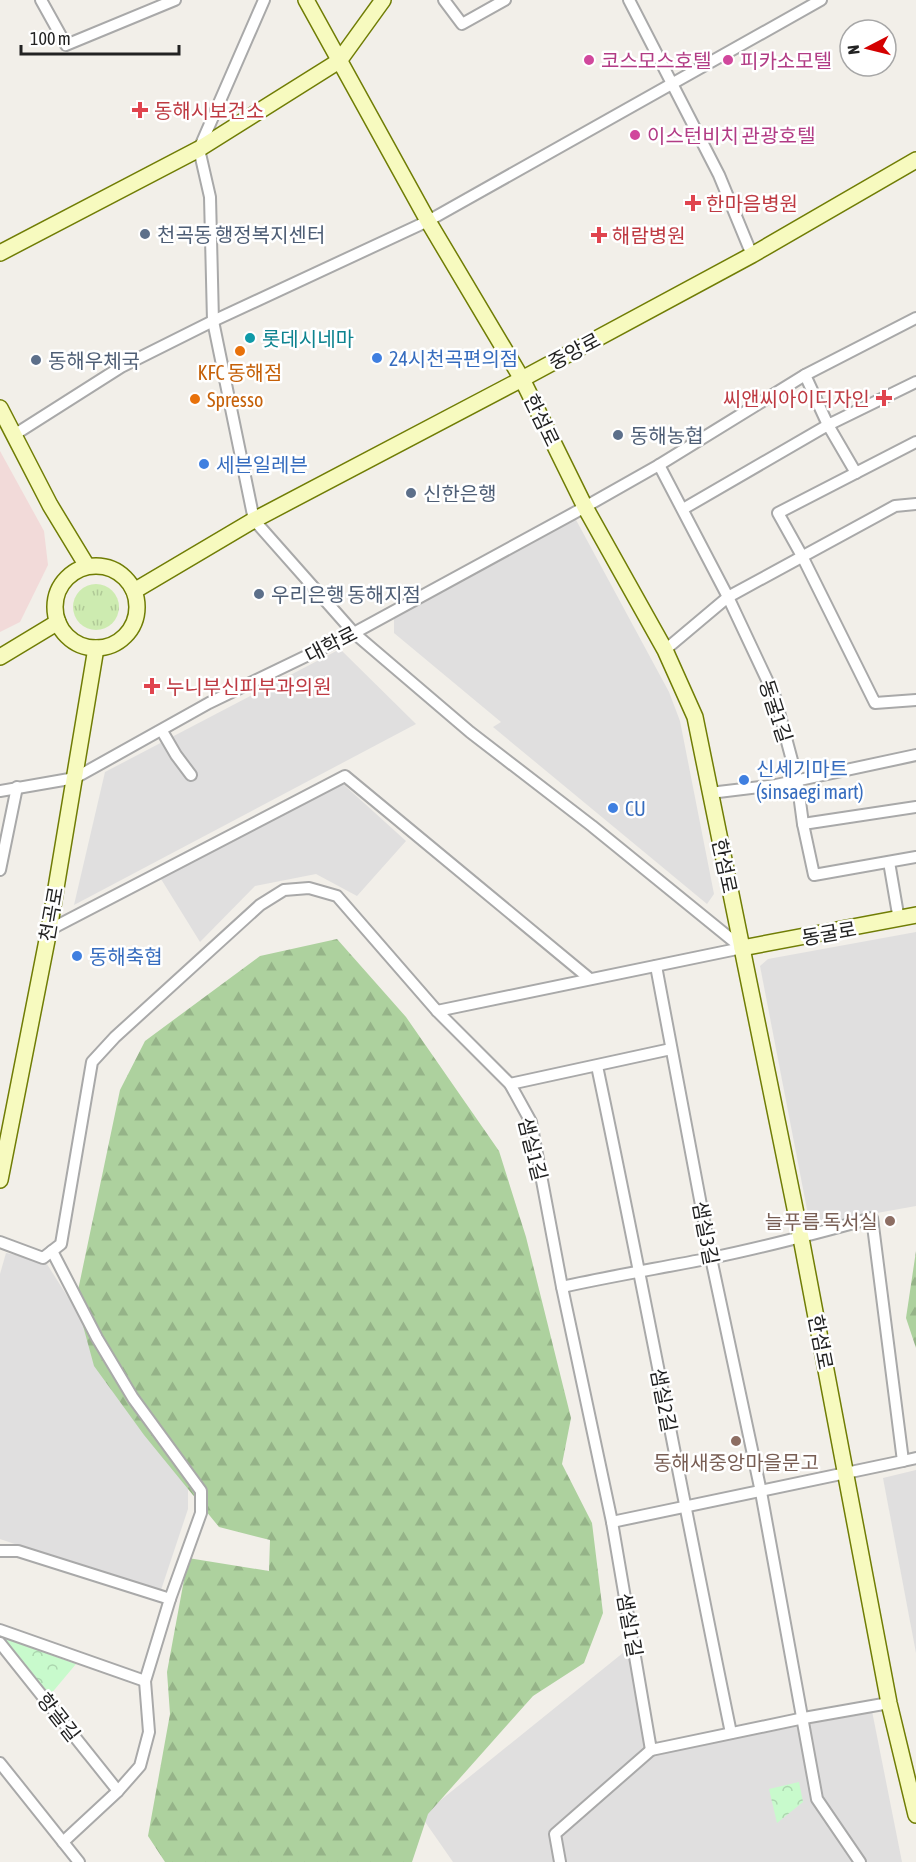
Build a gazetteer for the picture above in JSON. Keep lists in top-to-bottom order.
{
  "streets": {
    "street": [
      "중앙로",
      "한섬로",
      "대학로",
      "동굴1길",
      "천곡로",
      "동굴로",
      "샘실1길",
      "샘실3길",
      "샘실2길",
      "항골길"
    ]
  },
  "crossings": [
    ["중앙로", "한섬로"],
    ["중앙로", "천곡로"],
    ["한섬로", "대학로"],
    ["한섬로", "동굴로"],
    ["대학로", "동굴1길"],
    ["대학로", "천곡로"]
  ],
  "places": {
    "other": [
      "코스모스호텔",
      "피카소모텔",
      "이스턴비치 관광호텔",
      "천곡동 행정복지센터",
      "롯데시네마",
      "KFC 동해점",
      "24시천곡편의점",
      "동해우체국",
      "Spresso",
      "동해농협",
      "세븐일레븐",
      "신한은행",
      "우리은행 동해지점",
      "신세기마트 (sinsaegi mart)",
      "CU",
      "동해축협",
      "늘푸름 독서실",
      "동해새중앙마을문고"
    ],
    "health": [
      "동해시보건소",
      "한마음병원",
      "해람병원",
      "씨앤씨아이디자인",
      "누니부신피부과의원"
    ]
  },
  "scale_bar": "100 m",
  "north": "left"
}
